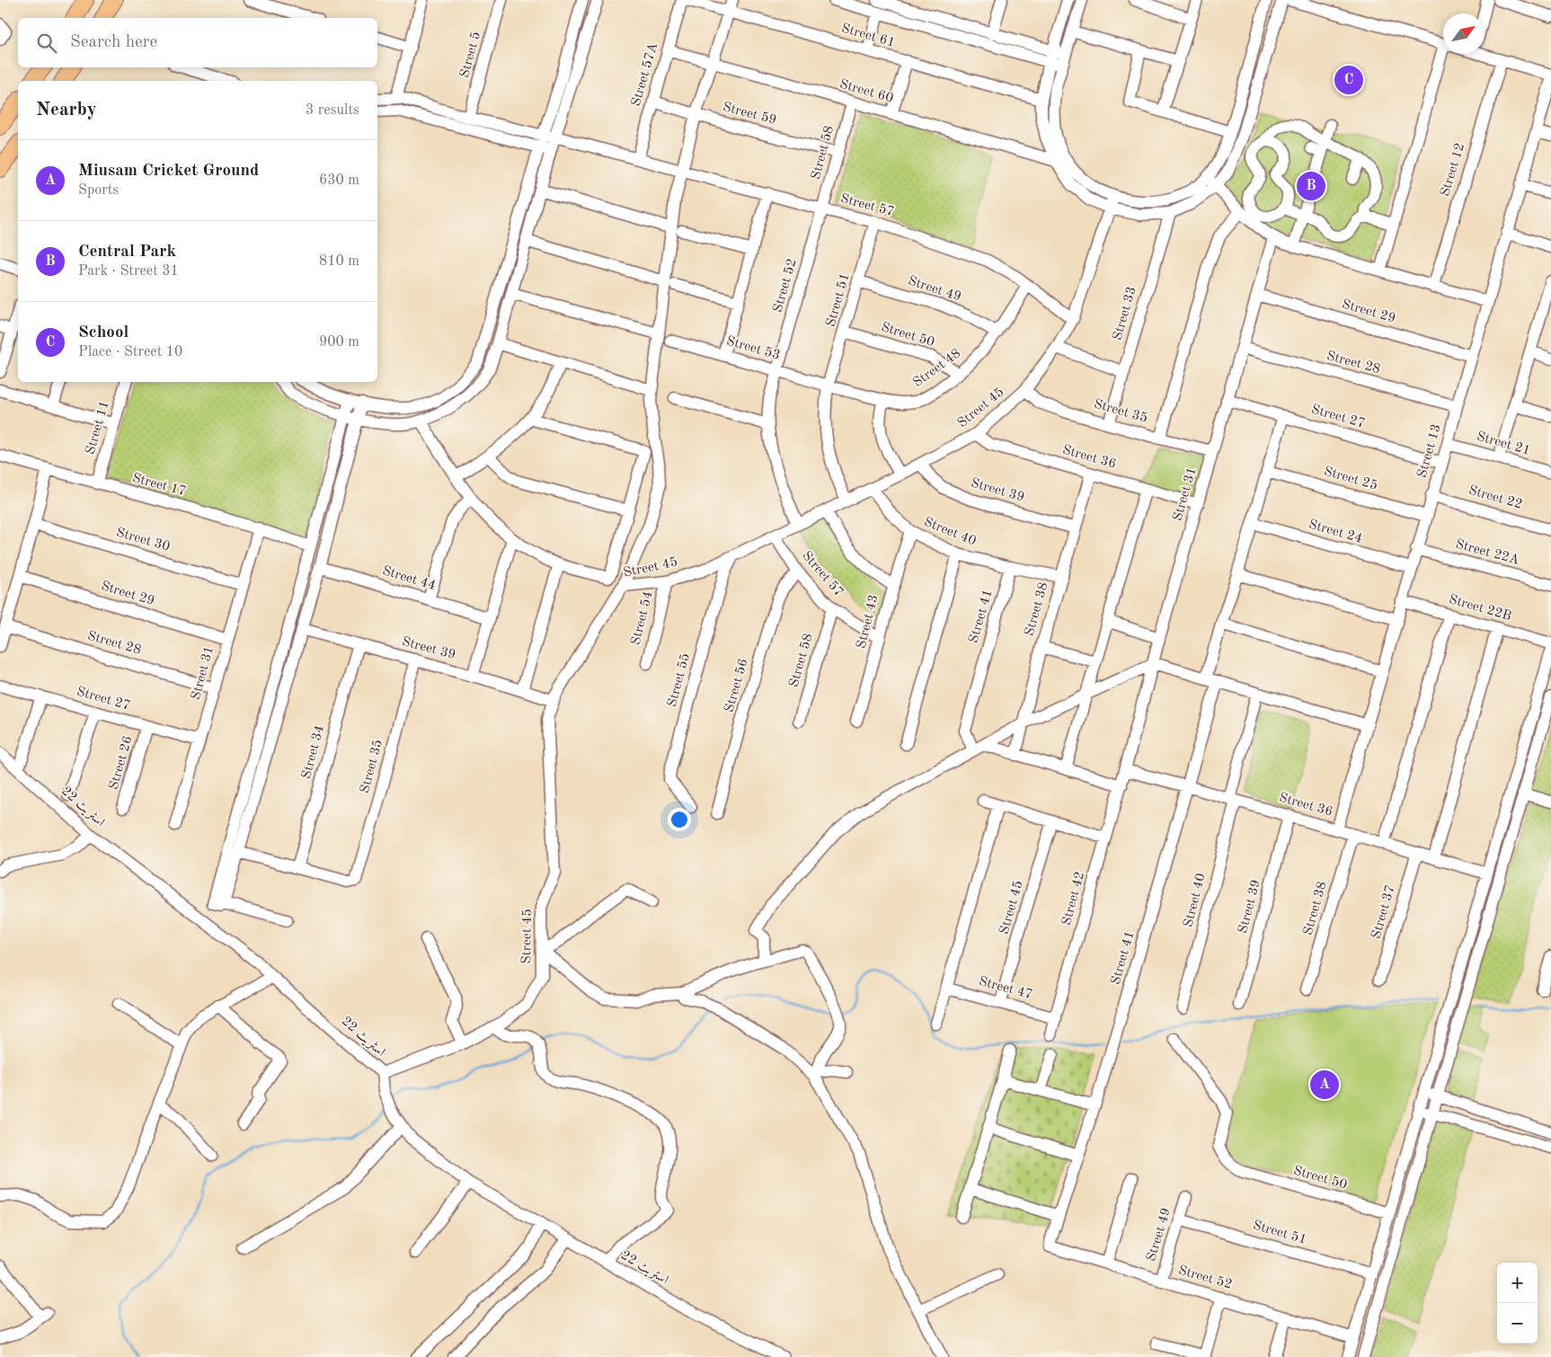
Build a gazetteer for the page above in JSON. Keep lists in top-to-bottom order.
{
  "streets": {
    "street": [
      "Street 61",
      "Street 5",
      "Street 57A",
      "Street 60",
      "Street 59",
      "Street 58",
      "Street 12",
      "Street 57",
      "Street 52",
      "Street 49",
      "Street 51",
      "Street 29",
      "Street 33",
      "Street 50",
      "Street 53",
      "Street 28",
      "Street 48",
      "Street 45",
      "Street 35",
      "Street 27",
      "Street 11",
      "Street 21",
      "Street 13",
      "Street 36",
      "Street 25",
      "Street 17",
      "Street 39",
      "Street 31",
      "Street 22",
      "Street 40",
      "Street 24",
      "Street 30",
      "Street 22A",
      "Street 44",
      "Street 22B",
      "Street 38",
      "Street 41",
      "Street 54",
      "Street 43",
      "Street 55",
      "Street 56",
      "Street 34",
      "Street 26",
      "اسٹریٹ 22",
      "Street 42",
      "Street 37",
      "Street 47"
    ]
  },
  "crossings": [
    ["Street 5", "Street 57"],
    ["Street 57A", "Street 60"],
    ["Street 57A", "Street 59"],
    ["Street 57A", "Street 57"],
    ["Street 60", "Street 58"],
    ["Street 59", "Street 58"],
    ["Street 58", "Street 57"],
    ["Street 58", "Street 52"],
    ["Street 57", "Street 52"],
    ["Street 57", "Street 51"],
    ["Street 57", "Street 48"],
    ["Street 57", "Street 45"],
    ["Street 57", "Street 43"],
    ["Street 57", "Street 56"],
    ["Street 52", "Street 49"],
    ["Street 52", "Street 53"],
    ["Street 52", "Street 45"],
    ["Street 52", "Street 41"],
    ["Street 49", "Street 51"],
    ["Street 49", "Street 48"],
    ["Street 51", "Street 50"],
    ["Street 51", "Street 53"],
    ["Street 51", "Street 48"],
    ["Street 51", "Street 45"],
    ["Street 29", "Street 13"],
    ["Street 29", "Street 31"],
    ["Street 33", "Street 35"],
    ["Street 50", "Street 48"],
    ["Street 53", "Street 48"],
    ["Street 28", "Street 13"],
    ["Street 28", "Street 31"],
    ["Street 45", "Street 35"],
    ["Street 45", "Street 36"],
    ["Street 45", "Street 39"],
    ["Street 45", "Street 40"],
    ["Street 45", "Street 54"],
    ["Street 45", "Street 55"],
    ["Street 45", "اسٹریٹ 22"],
    ["Street 45", "Street 47"],
    ["Street 35", "Street 39"],
    ["Street 35", "Street 31"],
    ["Street 35", "Street 34"],
    ["Street 27", "Street 13"],
    ["Street 27", "Street 31"],
    ["Street 27", "Street 26"],
    ["Street 11", "Street 17"],
    ["Street 21", "Street 13"],
    ["Street 13", "Street 36"],
    ["Street 13", "Street 25"],
    ["Street 13", "Street 22"],
    ["Street 13", "Street 24"],
    ["Street 13", "Street 22A"],
    ["Street 13", "Street 22B"],
    ["Street 36", "Street 39"],
    ["Street 36", "Street 31"],
    ["Street 36", "Street 40"],
    ["Street 36", "Street 38"],
    ["Street 36", "Street 41"],
    ["Street 36", "Street 42"],
    ["Street 36", "Street 37"],
    ["Street 17", "Street 31"],
    ["Street 39", "Street 38"],
    ["Street 39", "Street 34"],
    ["Street 31", "Street 30"],
    ["Street 31", "Street 42"],
    ["Street 40", "Street 38"],
    ["Street 40", "Street 41"],
    ["Street 40", "Street 43"],
    ["Street 42", "Street 47"]
  ],
  "north": "top right",
  "page": {
    "search": "Search here",
    "pins": ["C", "B", "A"],
    "heading": ["Nearby", "3 results"],
    "list": [
      {
        "mark": "A",
        "name": "Miusam Cricket Ground",
        "note": "Sports",
        "value": "630 m"
      },
      {
        "mark": "B",
        "name": "Central Park",
        "note": "Park · Street 31",
        "value": "810 m"
      },
      {
        "mark": "C",
        "name": "School",
        "note": "Place · Street 10",
        "value": "900 m"
      }
    ],
    "map_buttons": ["+", "−"]
  }
}
